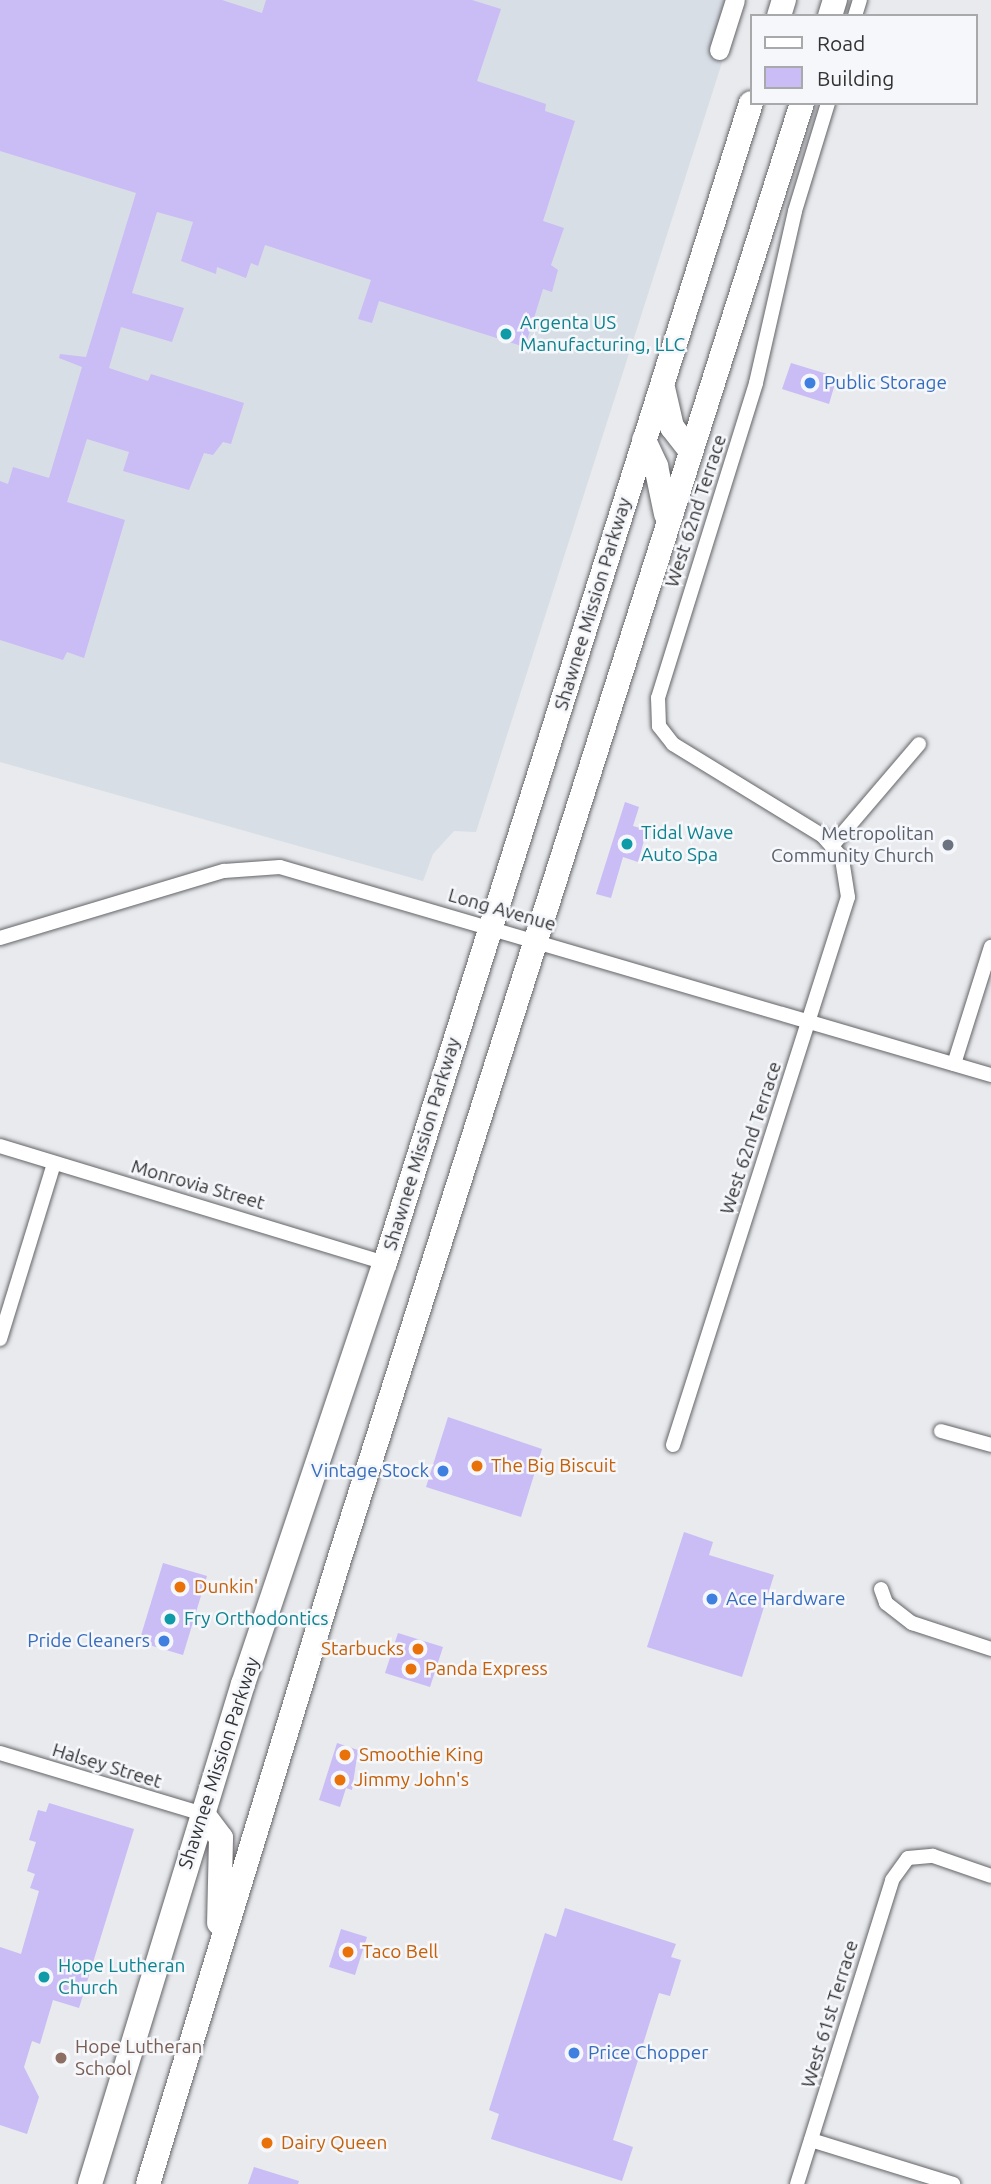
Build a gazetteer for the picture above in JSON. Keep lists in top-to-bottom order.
{
  "streets": {
    "highway": ["Shawnee Mission Parkway"],
    "street": [
      "West 62nd Terrace",
      "Long Avenue",
      "Monrovia Street",
      "Halsey Street",
      "West 61st Terrace"
    ]
  },
  "crossings": [
    ["West 62nd Terrace", "Long Avenue"],
    ["Shawnee Mission Parkway", "Long Avenue"],
    ["Shawnee Mission Parkway", "Monrovia Street"],
    ["Shawnee Mission Parkway", "Halsey Street"]
  ],
  "places": [
    "Argenta US Manufacturing, LLC",
    "Public Storage",
    "Tidal Wave Auto Spa",
    "Metropolitan Community Church",
    "The Big Biscuit",
    "Vintage Stock",
    "Dunkin'",
    "Ace Hardware",
    "Fry Orthodontics",
    "Pride Cleaners",
    "Starbucks",
    "Panda Express",
    "Smoothie King",
    "Jimmy John's",
    "Taco Bell",
    "Hope Lutheran Church",
    "Price Chopper",
    "Hope Lutheran School",
    "Dairy Queen"
  ],
  "legend": ["Road", "Building"]
}
